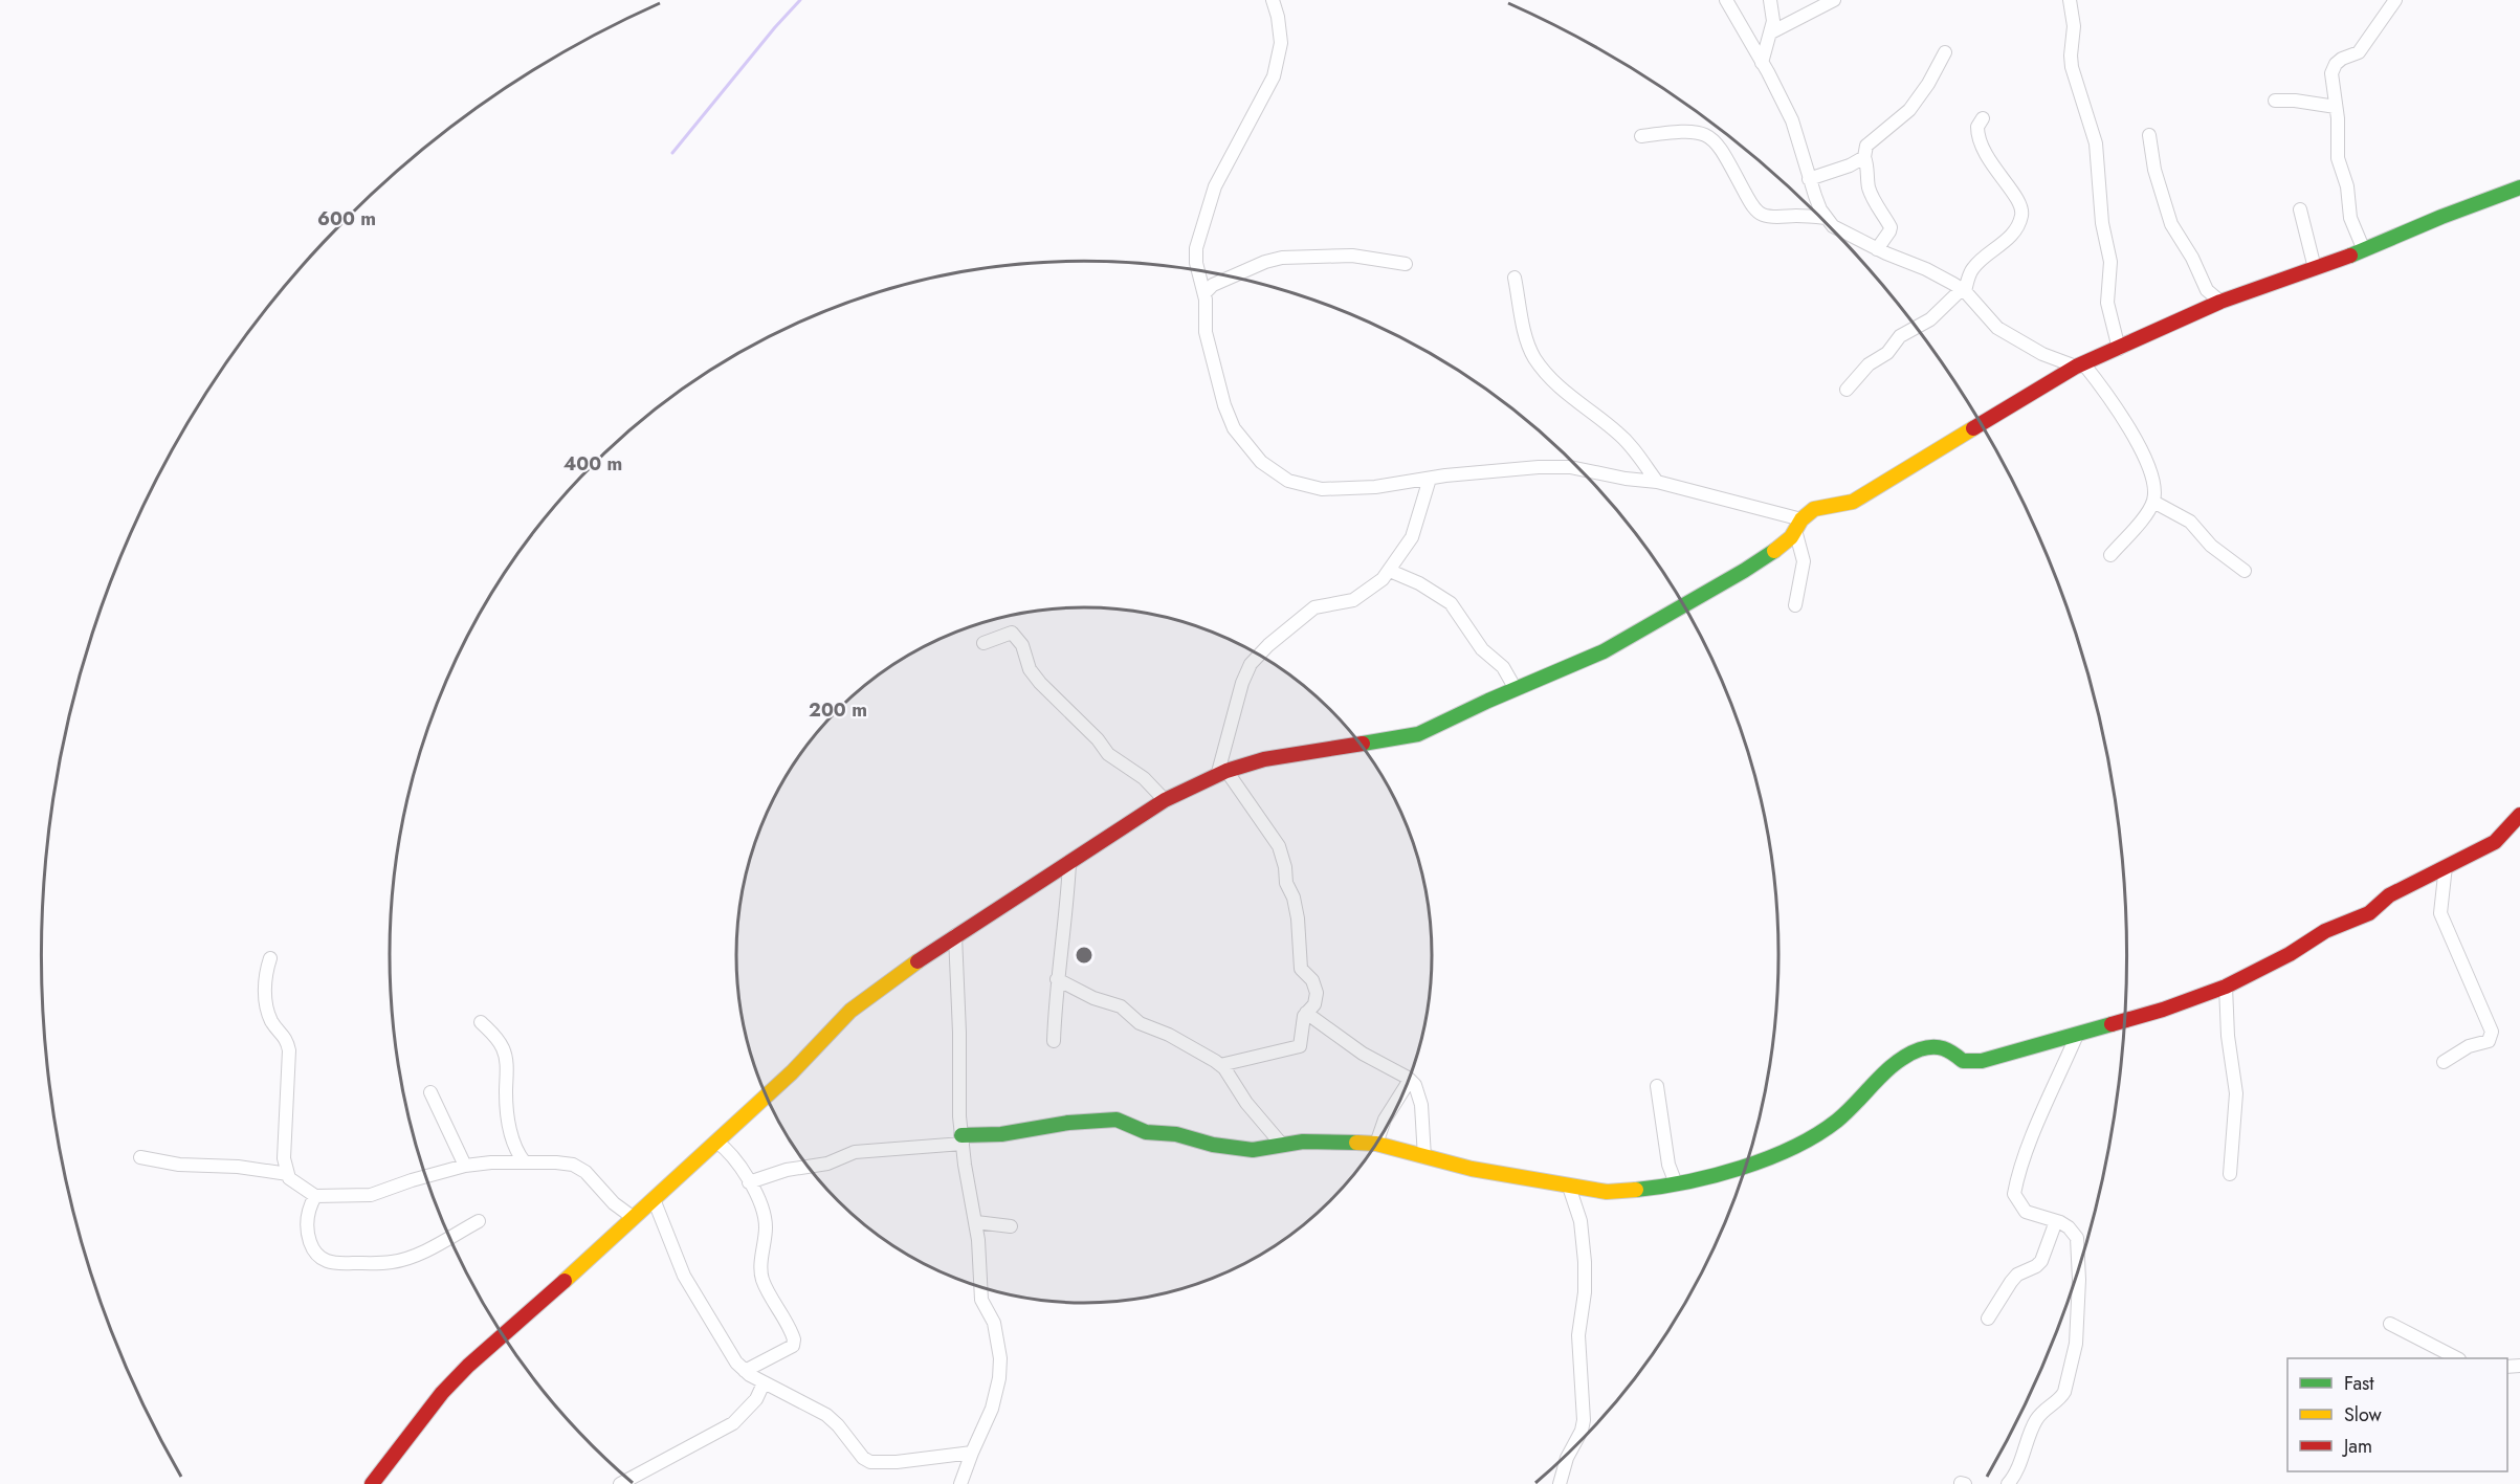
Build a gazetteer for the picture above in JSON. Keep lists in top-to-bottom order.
{
  "legend": ["Fast", "Slow", "Jam"],
  "rings": ["600 m", "400 m", "200 m"]
}
